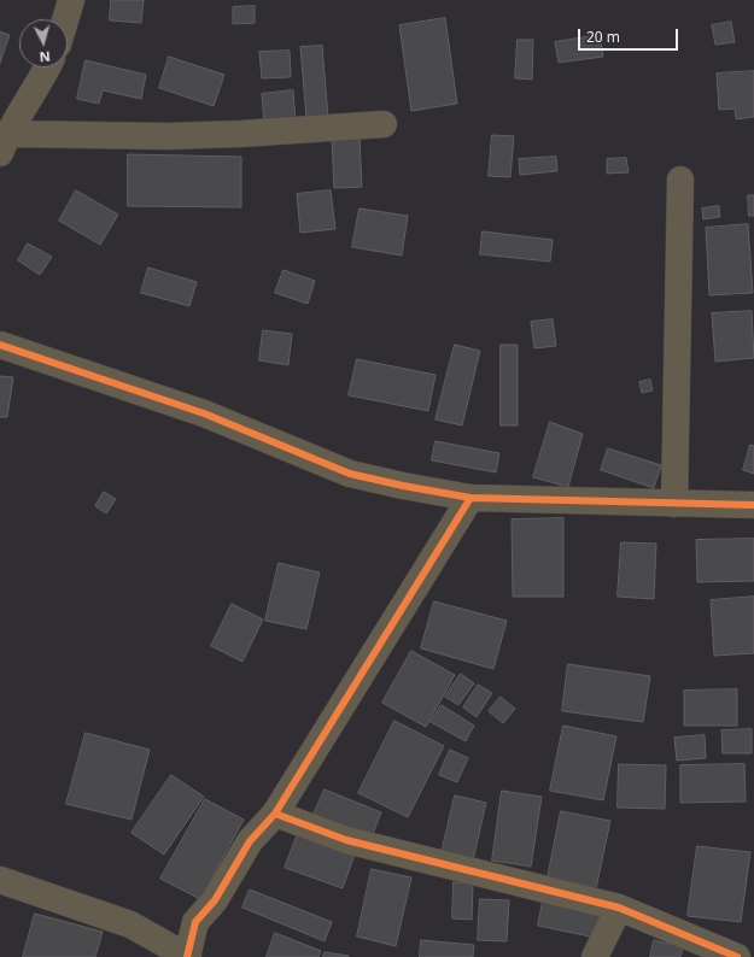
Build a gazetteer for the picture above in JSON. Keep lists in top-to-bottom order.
{
  "scale_bar": "20 m",
  "north": "bottom"
}
